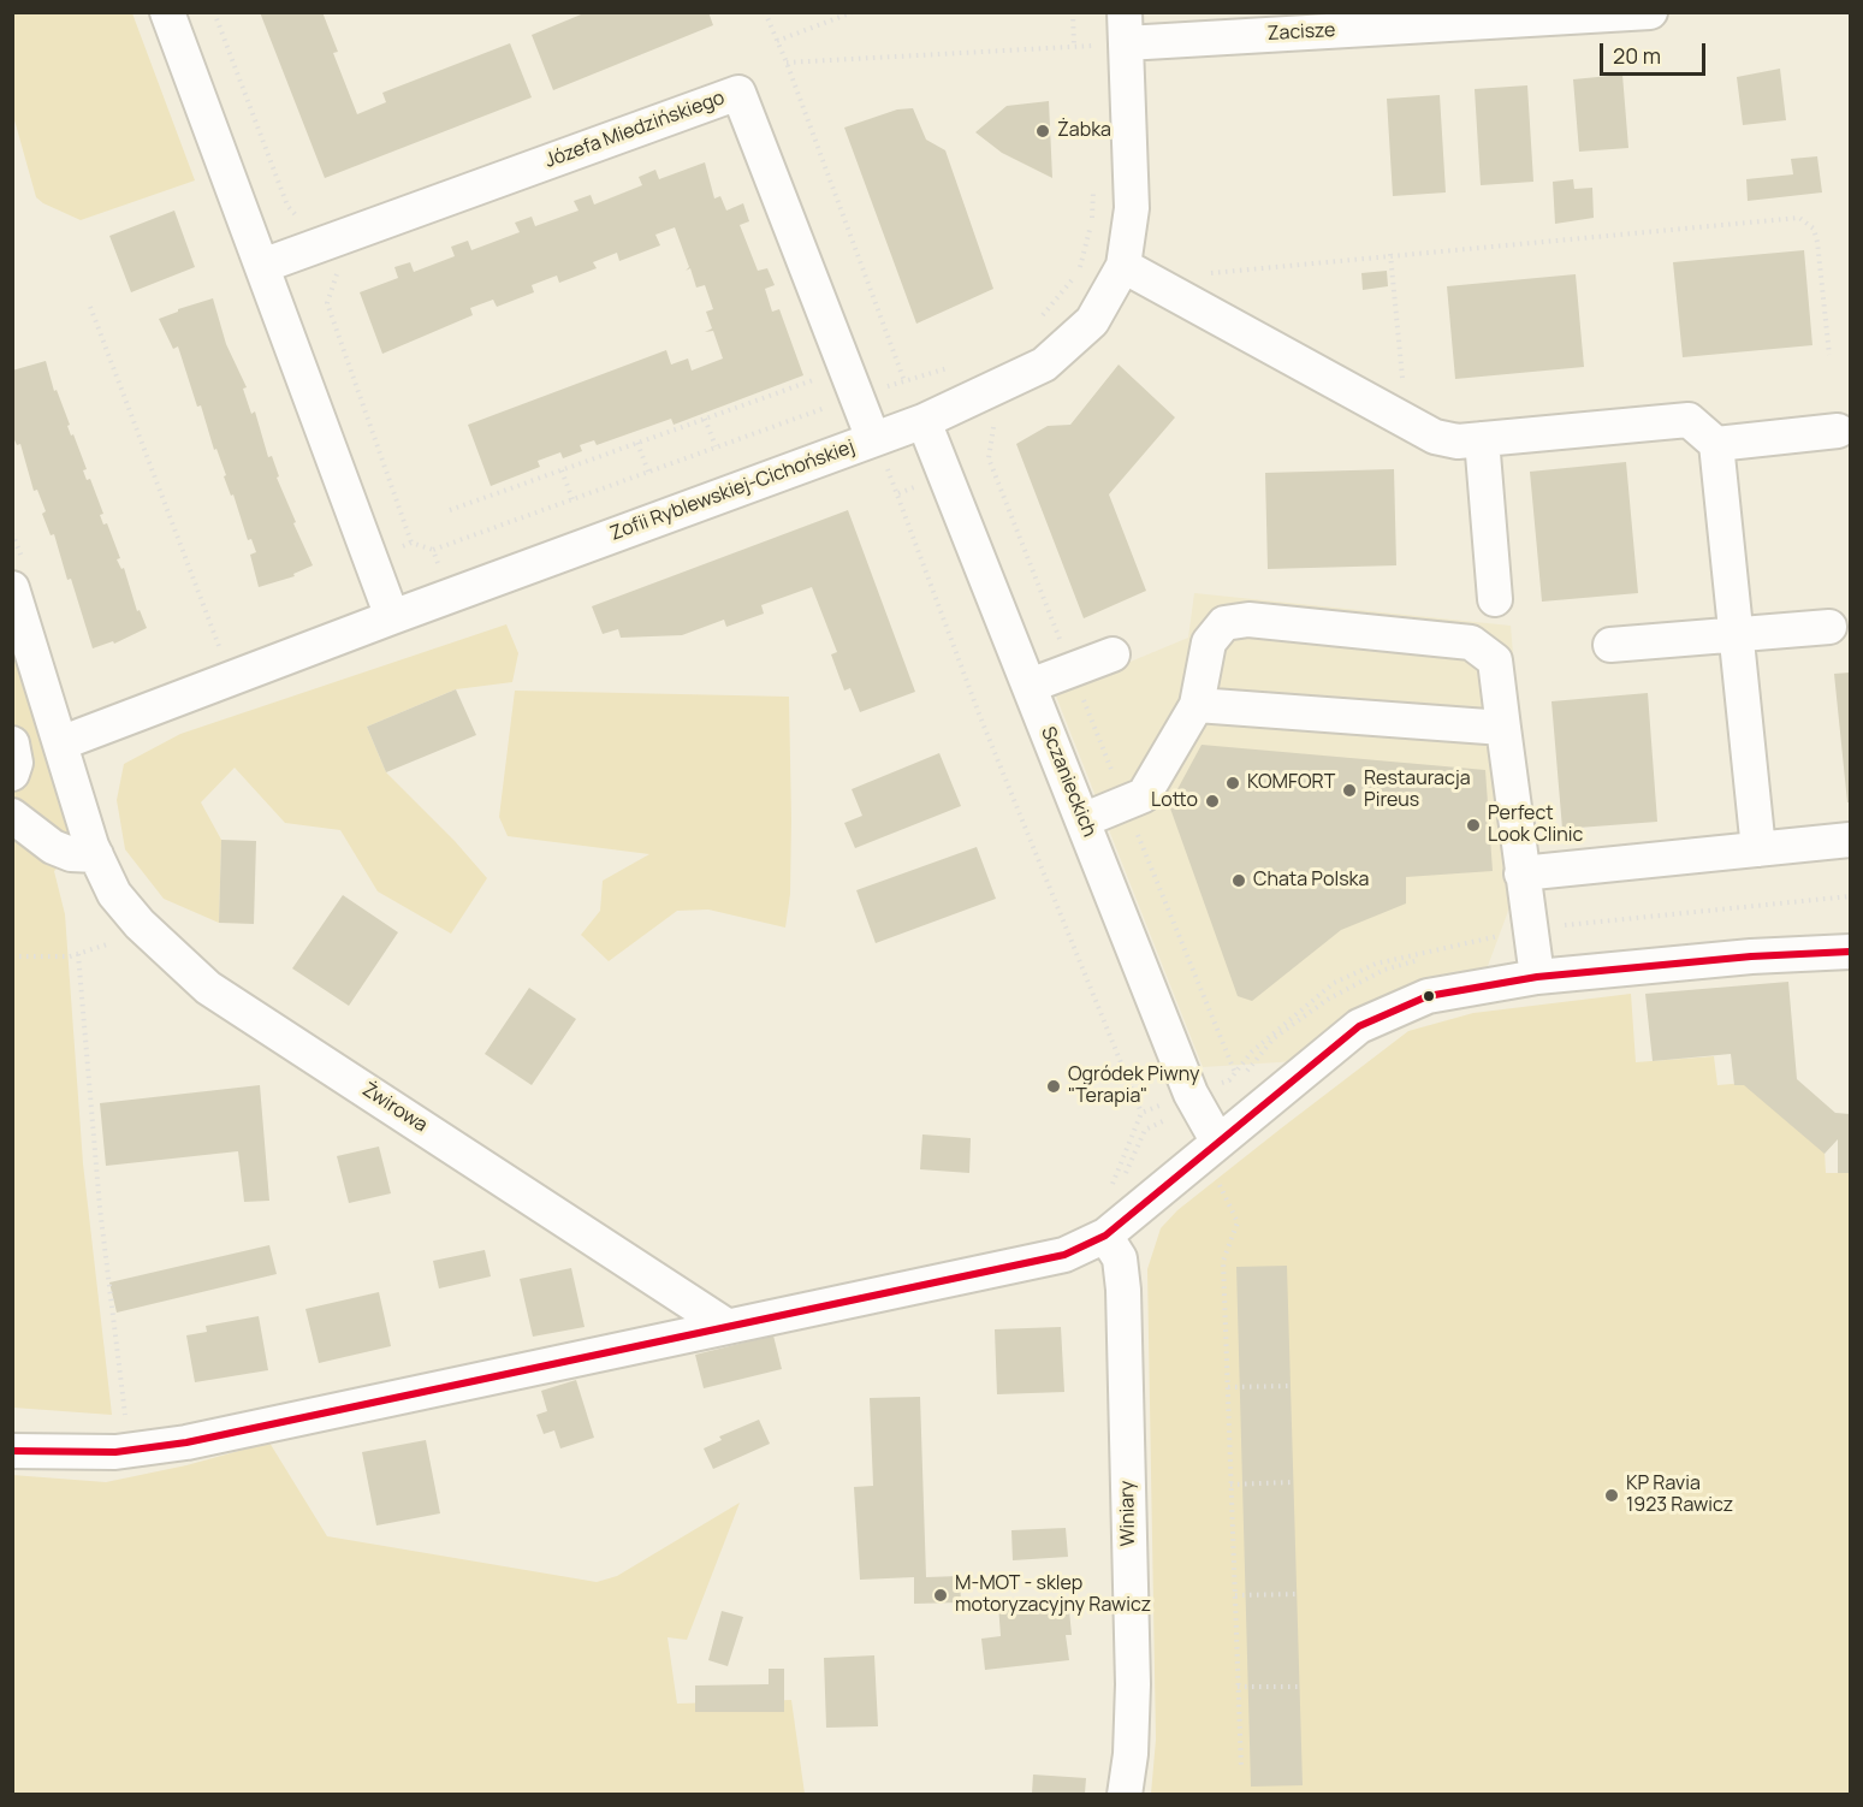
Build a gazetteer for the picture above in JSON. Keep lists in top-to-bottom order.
{
  "streets": {
    "street": [
      "Zacisze",
      "Józefa Miedzińskiego",
      "Zofii Ryblewskiej-Cichońskiej",
      "Sczanieckich",
      "Żwirowa",
      "Winiary"
    ]
  },
  "crossings": [
    ["Zacisze", "Zofii Ryblewskiej-Cichońskiej"],
    ["Józefa Miedzińskiego", "Zofii Ryblewskiej-Cichońskiej"],
    ["Zofii Ryblewskiej-Cichońskiej", "Sczanieckich"],
    ["Zofii Ryblewskiej-Cichońskiej", "Żwirowa"]
  ],
  "places": [
    "Żabka",
    "KOMFORT",
    "Restauracja Pireus",
    "Lotto",
    "Perfect Look Clinic",
    "Chata Polska",
    "Ogródek Piwny \"Terapia\"",
    "KP Ravia 1923 Rawicz",
    "M-MOT - sklep motoryzacyjny Rawicz"
  ],
  "scale_bar": "20 m"
}
